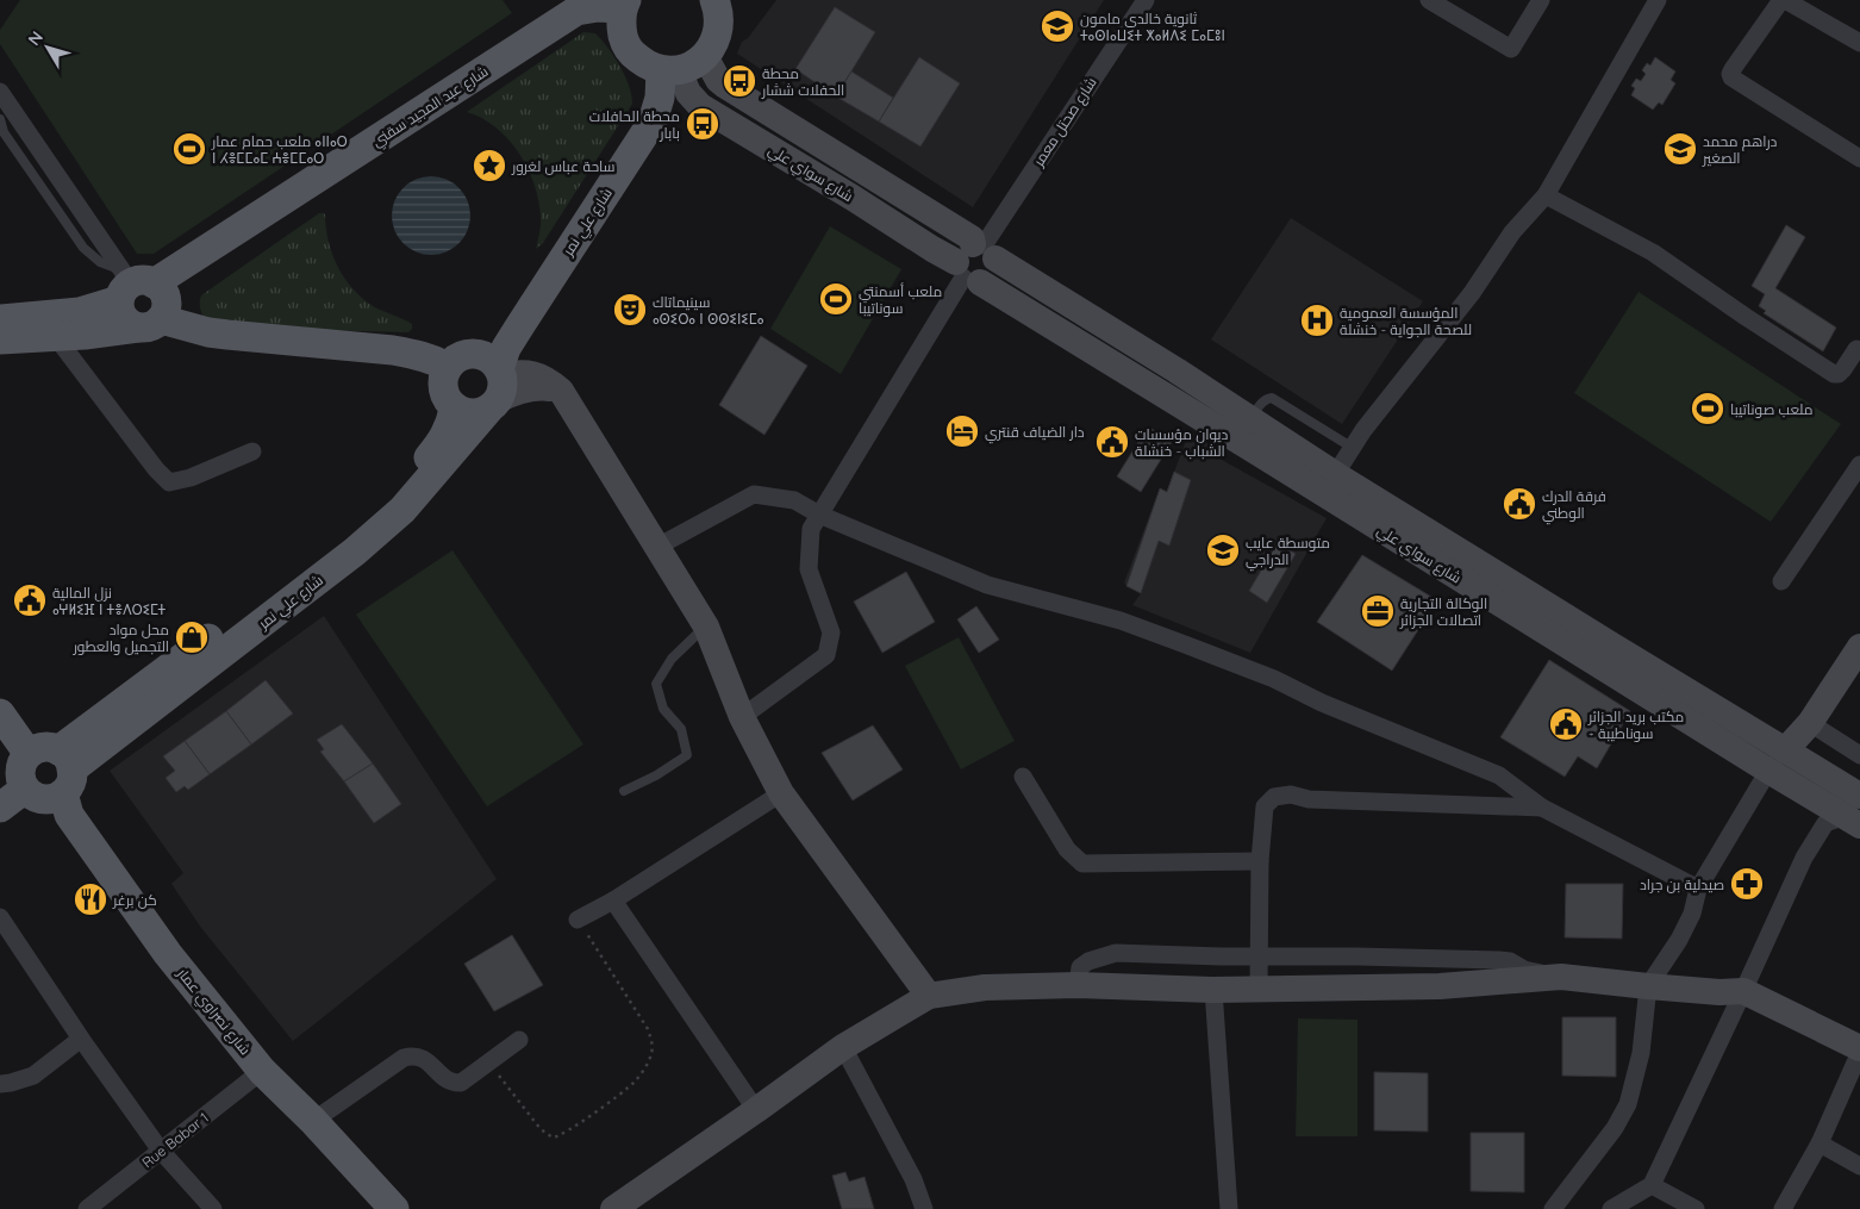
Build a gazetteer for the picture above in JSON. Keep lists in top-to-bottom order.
{
  "streets": {
    "main road": [
      "شارع عبد المجيد سقني",
      "شارع سواي علي",
      "شارع علي نمر",
      "شارع نصراوي عمار"
    ],
    "street": ["شارع صحتل معمر", "Rue Babar 1"]
  },
  "crossings": [
    ["شارع عبد المجيد سقني", "شارع علي نمر"],
    ["شارع صحتل معمر", "شارع سواي علي"],
    ["شارع سواي علي", "شارع علي نمر"],
    ["شارع علي نمر", "شارع نصراوي عمار"],
    ["شارع نصراوي عمار", "Rue Babar 1"]
  ],
  "places": {
    "school or university": ["ثانوية خالدي مامون ⵜⴰⵙⵏⴰⵡⵉⵜ ⵅⴰⵍⴷⵉ ⵎⴰⵎⵓⵏ", "دراهم محمد الصغير", "متوسطة عايب الدراجي"],
    "bus stop": ["محطة الحفلات ششار", "محطة الحافلات بابار"],
    "sports": ["ملعب حمام عمار ⴰⵏⵏⴰⵔ ⵏ ⵃⴻⵎⵎⴰⵎ ⵄⴻⵎⵎⴰⵔ", "ملعب أسمنتي سوناتيبا", "ملعب صوناتيبا"],
    "place": ["ساحة عباس لغرور"],
    "theatre": ["سينيماتاك ⴰⵙⵉⵔⴰ ⵏ ⵙⵙⵉⵏⵉⵎⴰ"],
    "hospital": ["المؤسسة العمومية للصحة الجواية - خنشلة"],
    "hotel": ["دار الضياف قنتري"],
    "public building": [
      "ديوان مؤسسات الشباب - خنشلة",
      "فرقة الدرك الوطني",
      "نزل المالية ⴰⵖⵍⵉⴼ ⵏ ⵜⴻⴷⵔⵉⵎⵜ",
      "مكتب بريد الجزائر - سوناطيبة"
    ],
    "office": ["الوكالة التجارية اتصالات الجزائر"],
    "shop": ["محل مواد التجميل والعطور"],
    "pharmacy": ["صيدلية بن جراد"],
    "restaurant": ["كن برغر"]
  },
  "north": "top left"
}
